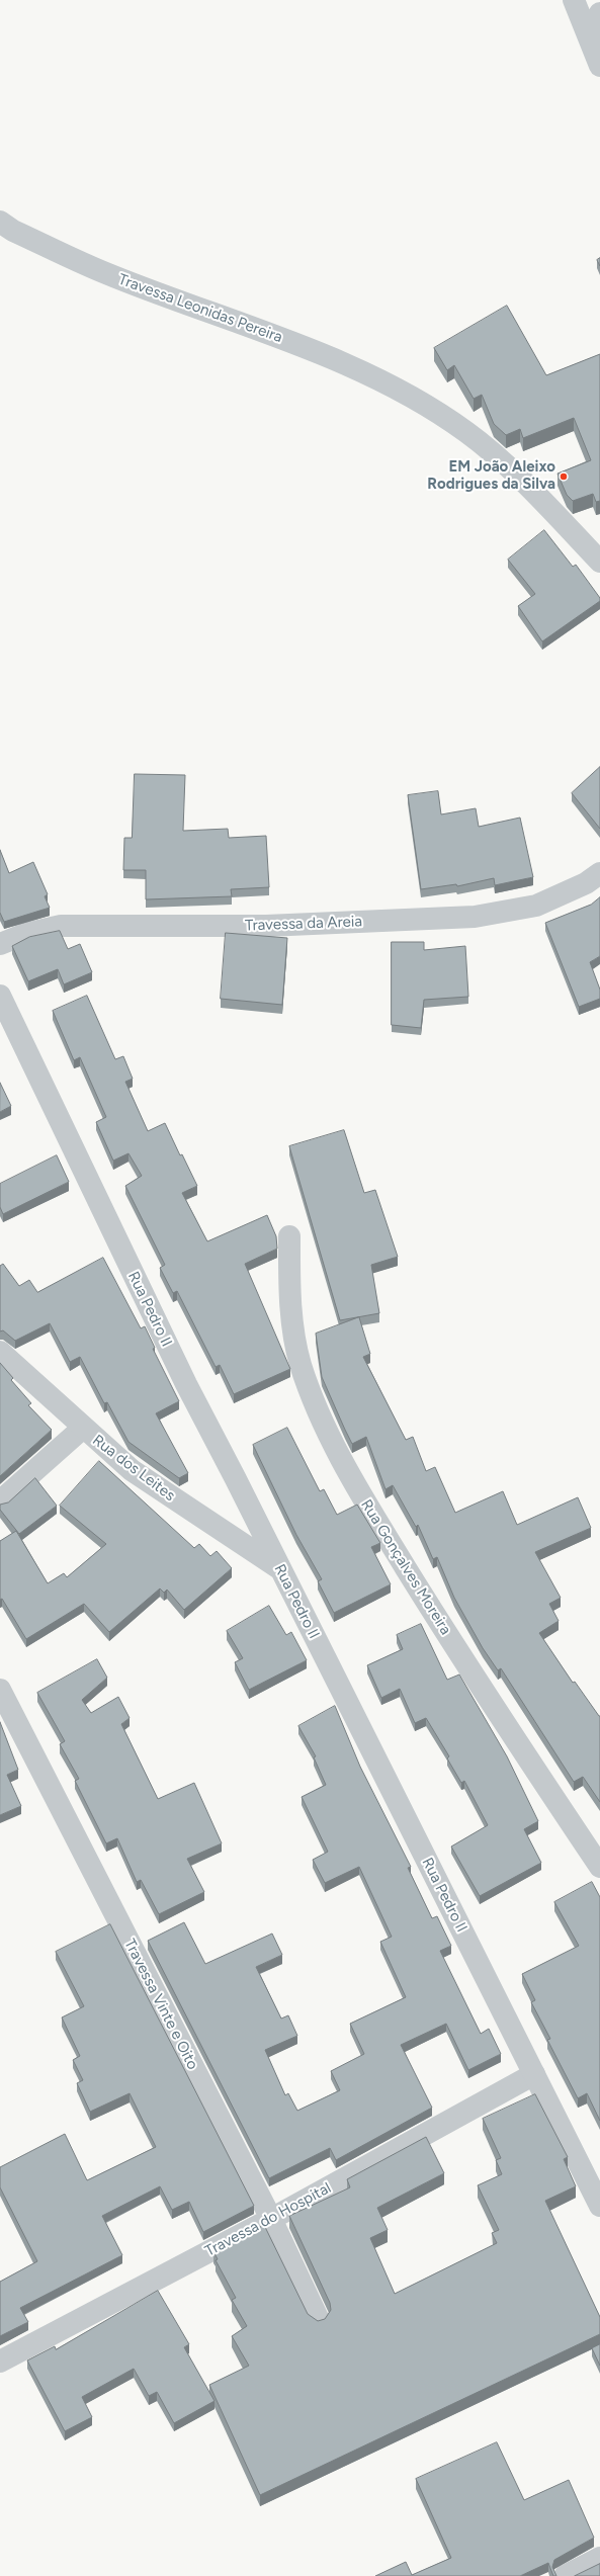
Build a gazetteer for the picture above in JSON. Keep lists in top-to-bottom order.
{
  "streets": {
    "street": [
      "Travessa Leonidas Pereira",
      "Travessa da Areia",
      "Rua Pedro II",
      "Rua dos Leites",
      "Rua Gonçalves Moreira",
      "Travessa Vinte e Oito",
      "Travessa do Hospital"
    ]
  },
  "crossings": [
    ["Rua Pedro II", "Rua dos Leites"],
    ["Rua Pedro II", "Travessa do Hospital"],
    ["Travessa Vinte e Oito", "Travessa do Hospital"]
  ],
  "places": ["EM João Aleixo Rodrigues da Silva"]
}
